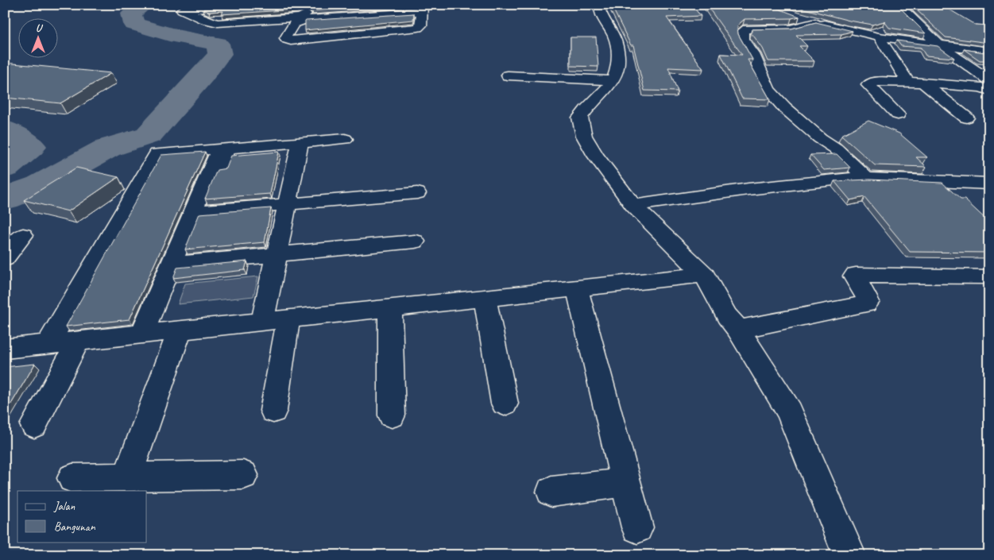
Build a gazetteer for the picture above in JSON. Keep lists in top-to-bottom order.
{
  "legend": ["Jalan", "Bangunan"],
  "north": "top"
}
